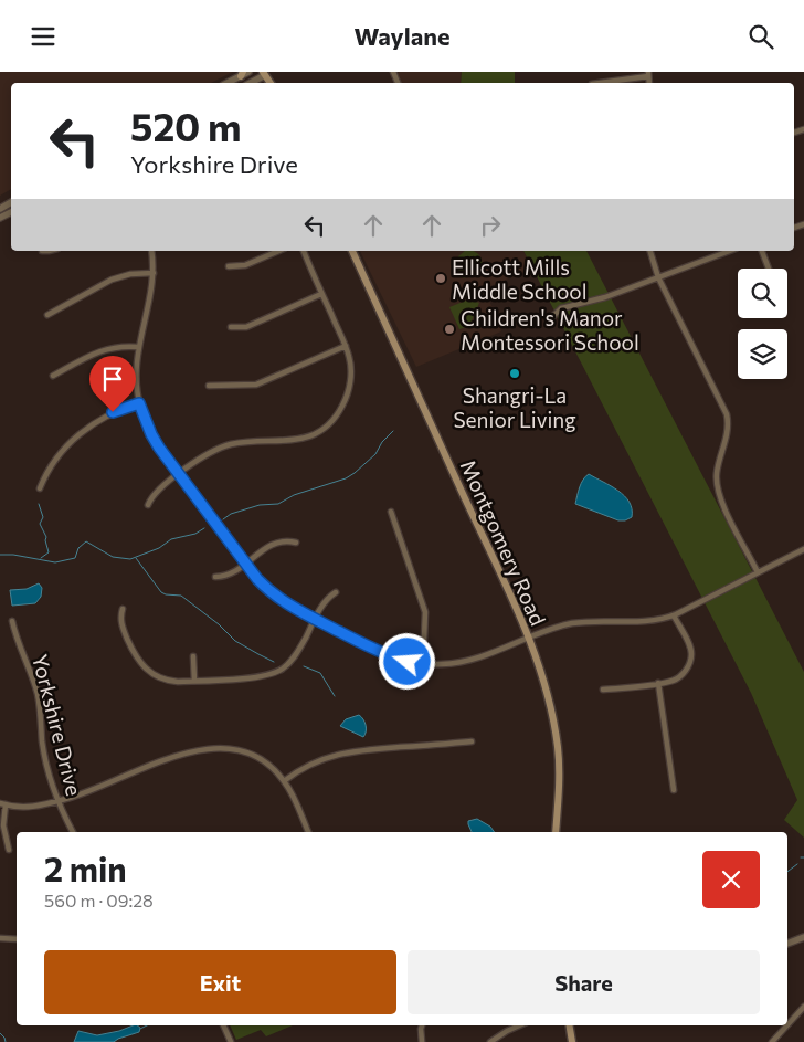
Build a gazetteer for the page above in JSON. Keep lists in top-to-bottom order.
{
  "streets": {
    "main road": ["Montgomery Road"],
    "street": ["Yorkshire Drive"]
  },
  "places": ["Ellicott Mills Middle School", "Children's Manor Montessori School", "Shangri-La Senior Living"],
  "page": {
    "header": "Waylane",
    "turn": ["520 m", "Yorkshire Drive"],
    "heading": ["2 min", "560 m · 09:28"],
    "buttons": ["Exit", "Share"]
  }
}
